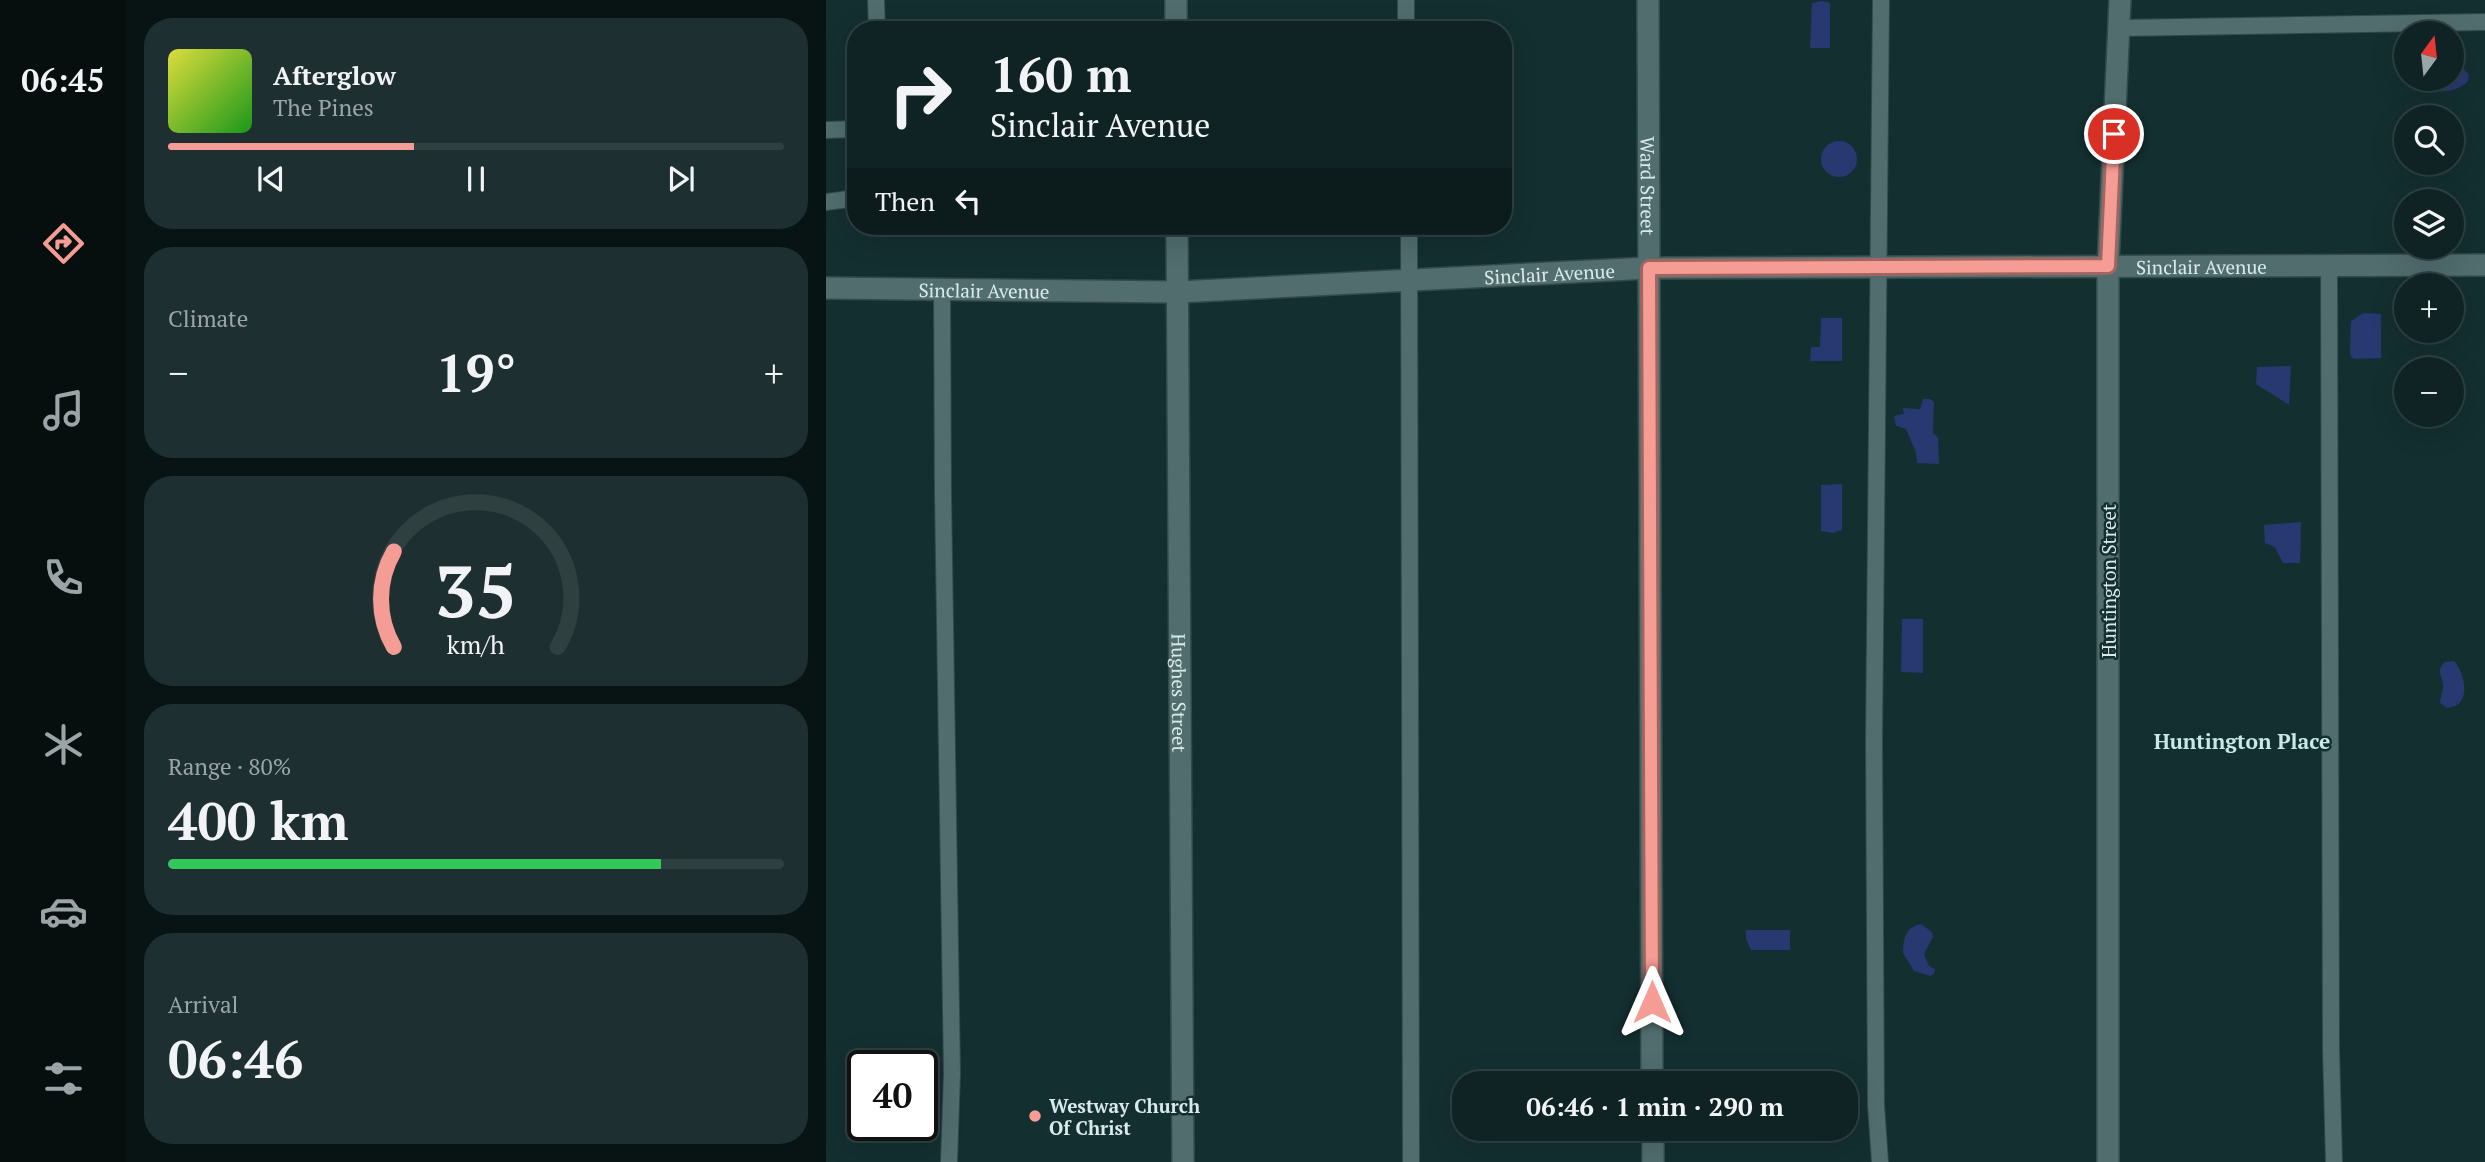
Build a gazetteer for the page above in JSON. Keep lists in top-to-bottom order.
{
  "streets": {
    "street": [
      "Ward Street",
      "Sinclair Avenue",
      "Huntington Street",
      "Hughes Street"
    ]
  },
  "crossings": [
    ["Ward Street", "Sinclair Avenue"],
    ["Sinclair Avenue", "Huntington Street"],
    ["Sinclair Avenue", "Hughes Street"]
  ],
  "districts": ["Huntington Place"],
  "places": ["Westway Church Of Christ"],
  "north": "top",
  "page": {
    "tabs": "06:45",
    "map_buttons": ["+", "−"],
    "turn": ["160 m", "Sinclair Avenue"],
    "song": ["Afterglow", "The Pines"],
    "then": "Then",
    "tile": [
      "Climate",
      ["Range · 80%", "400 km"],
      ["Arrival", "06:46"]
    ],
    "heat": ["−", "19°", "+"],
    "limit": "40",
    "trip": "06:46 · 1 min · 290 m",
    "gauge": ["35", "km/h"]
  }
}
